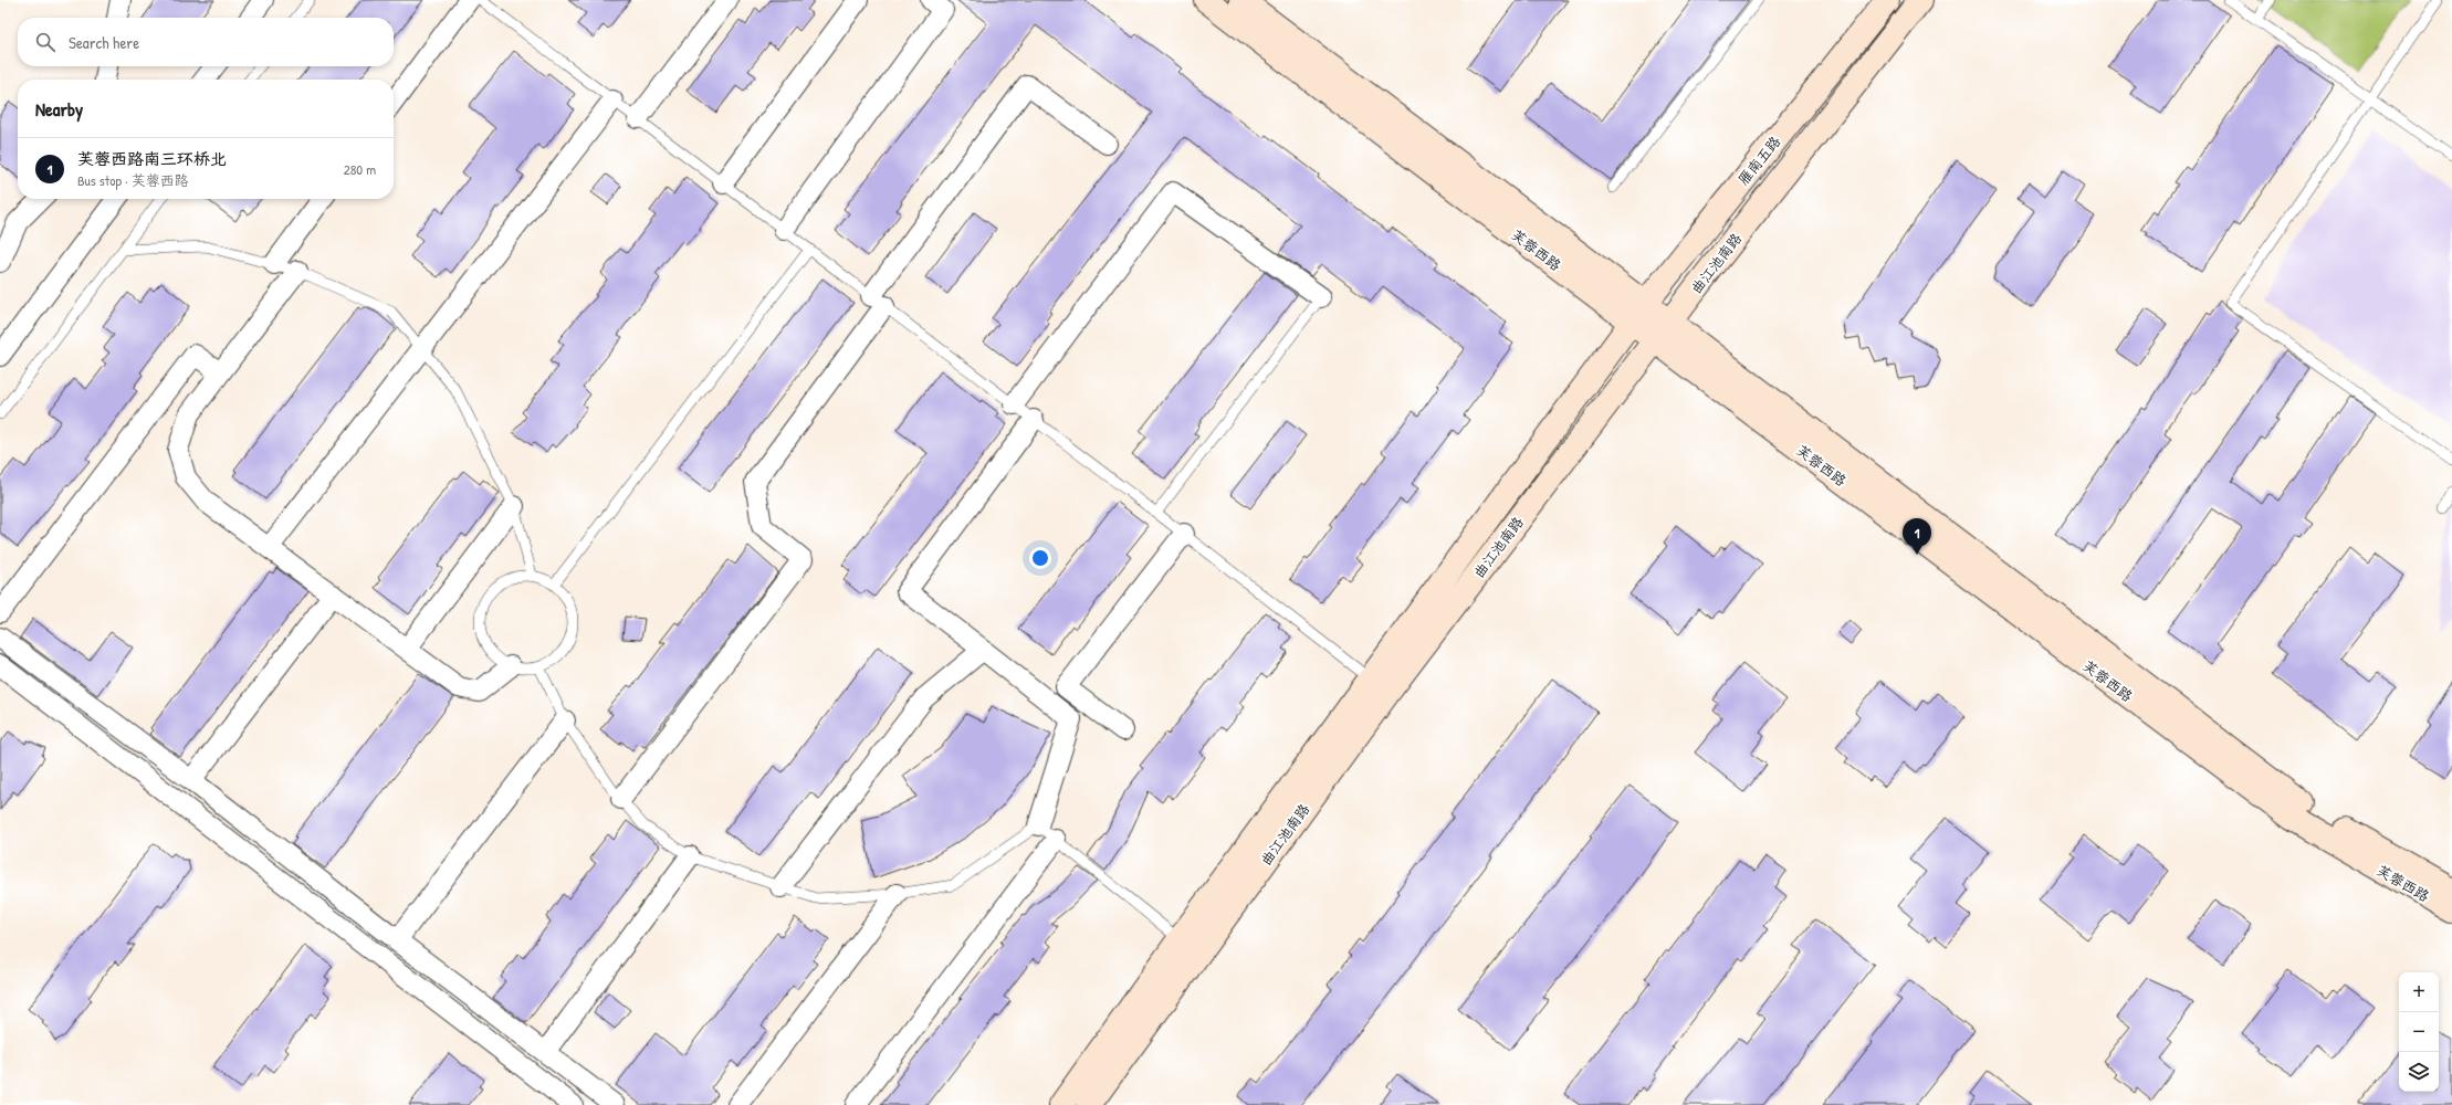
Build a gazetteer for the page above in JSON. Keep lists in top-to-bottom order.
{
  "streets": {
    "main road": ["雁南五路", "芙蓉西路", "曲江池南路"]
  },
  "crossings": [
    ["雁南五路", "芙蓉西路"],
    ["雁南五路", "曲江池南路"],
    ["芙蓉西路", "曲江池南路"]
  ],
  "page": {
    "search": "Search here",
    "heading": "Nearby",
    "list": [
      {
        "mark": "1",
        "name": "芙蓉西路南三环桥北",
        "note": "Bus stop · 芙蓉西路",
        "value": "280 m"
      }
    ],
    "pins": "1",
    "map_buttons": ["+", "−"]
  }
}
